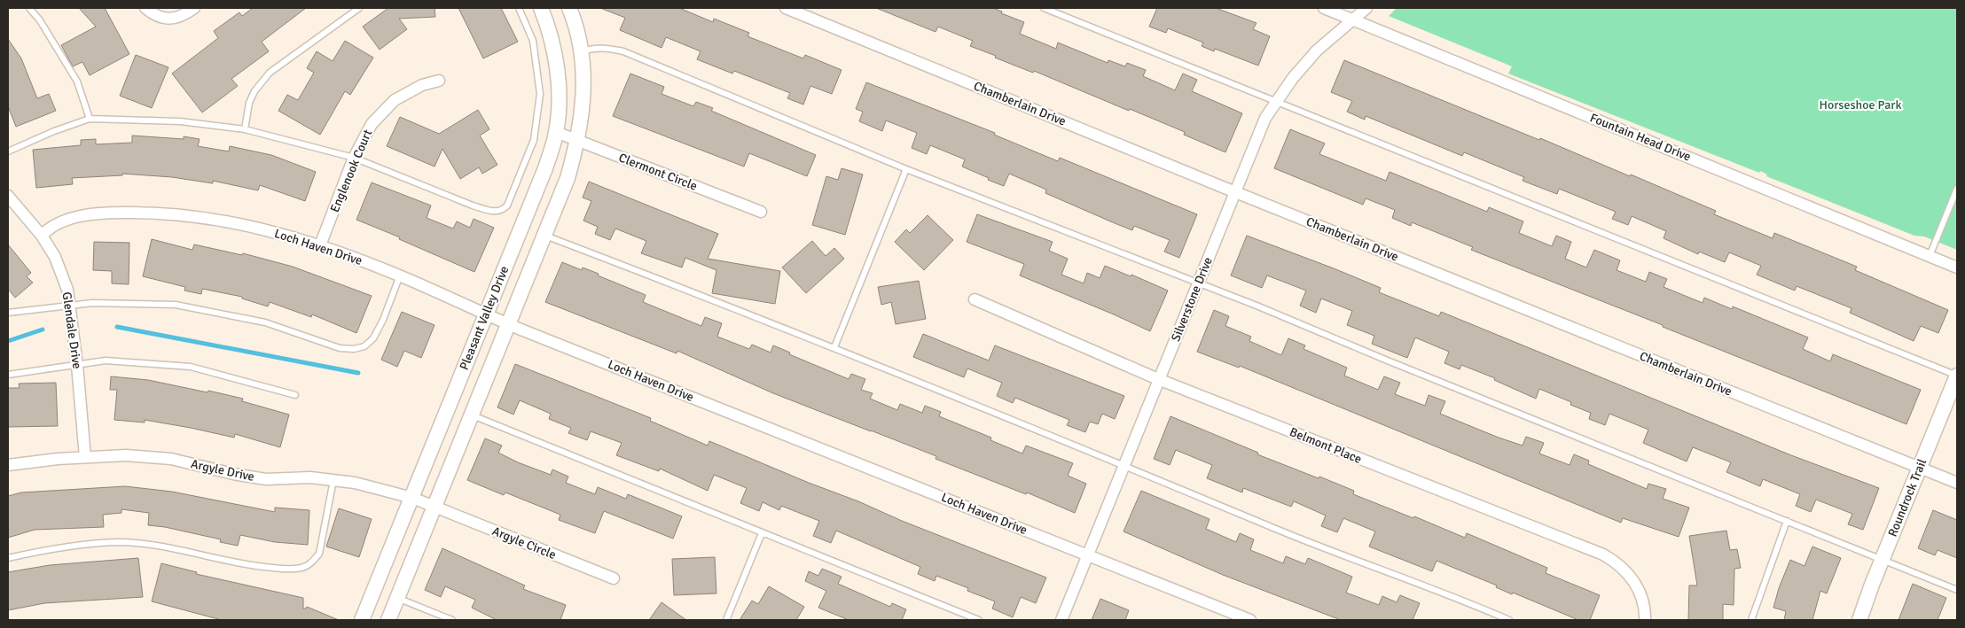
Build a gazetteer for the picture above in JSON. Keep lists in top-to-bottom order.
{
  "streets": {
    "street": [
      "Chamberlain Drive",
      "Fountain Head Drive",
      "Englenook Court",
      "Clermont Circle",
      "Loch Haven Drive",
      "Silverstone Drive",
      "Pleasant Valley Drive",
      "Glendale Drive",
      "Belmont Place",
      "Argyle Drive",
      "Roundrock Trail",
      "Argyle Circle"
    ]
  },
  "crossings": [
    ["Chamberlain Drive", "Silverstone Drive"],
    ["Chamberlain Drive", "Roundrock Trail"],
    ["Fountain Head Drive", "Silverstone Drive"],
    ["Englenook Court", "Loch Haven Drive"],
    ["Clermont Circle", "Pleasant Valley Drive"],
    ["Loch Haven Drive", "Silverstone Drive"],
    ["Loch Haven Drive", "Pleasant Valley Drive"],
    ["Loch Haven Drive", "Glendale Drive"],
    ["Silverstone Drive", "Belmont Place"],
    ["Pleasant Valley Drive", "Argyle Drive"],
    ["Pleasant Valley Drive", "Argyle Circle"],
    ["Glendale Drive", "Argyle Drive"],
    ["Argyle Drive", "Argyle Circle"]
  ],
  "parks": ["Horseshoe Park"]
}
